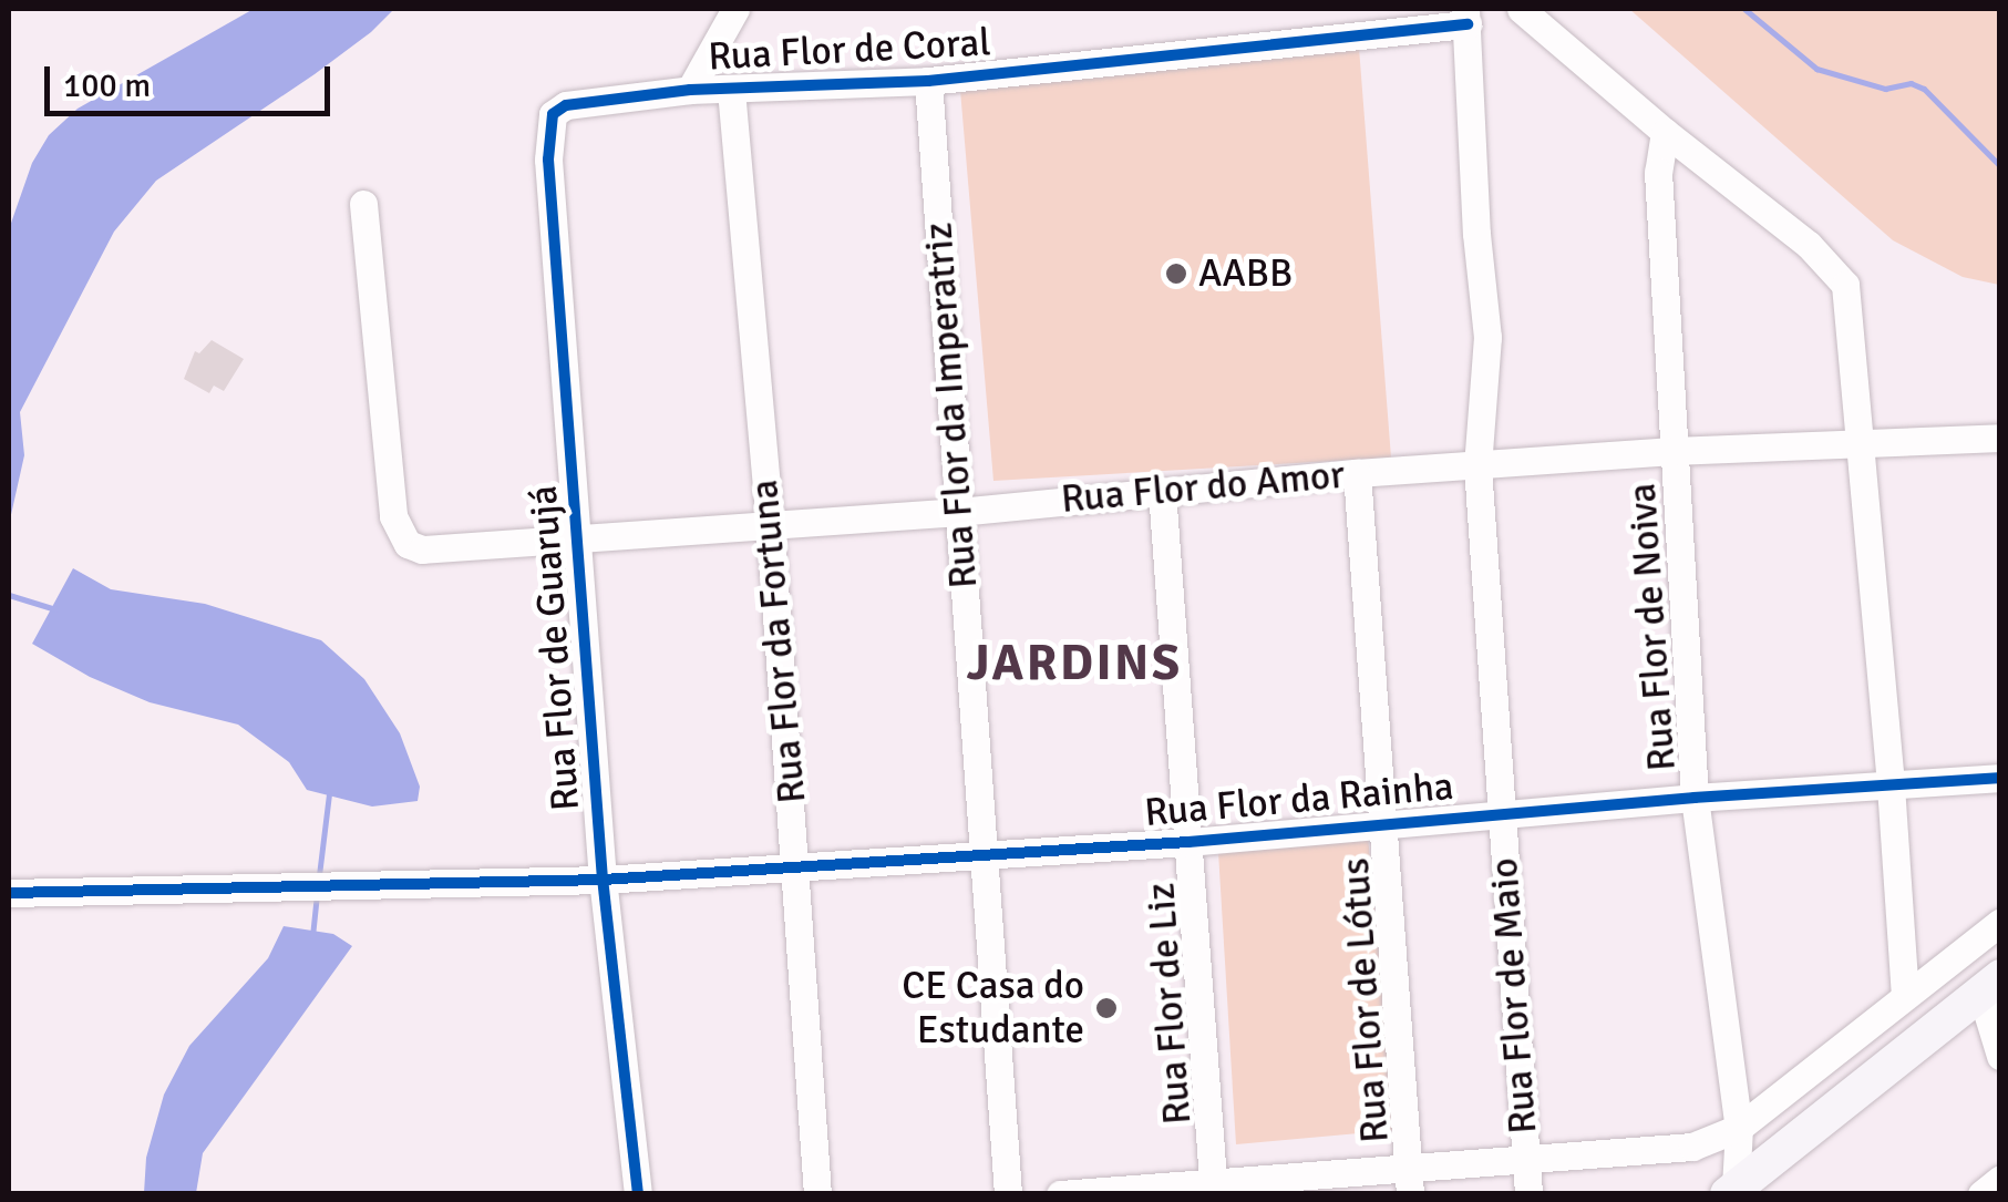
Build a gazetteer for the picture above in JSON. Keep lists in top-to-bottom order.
{
  "streets": {
    "street": [
      "Rua Flor de Coral",
      "Rua Flor da Imperatriz",
      "Rua Flor do Amor",
      "Rua Flor de Noiva",
      "Rua Flor da Fortuna",
      "Rua Flor de Guarujá",
      "Rua Flor da Rainha",
      "Rua Flor de Maio",
      "Rua Flor de Lótus",
      "Rua Flor de Liz"
    ]
  },
  "crossings": [
    ["Rua Flor de Coral", "Rua Flor da Imperatriz"],
    ["Rua Flor de Coral", "Rua Flor da Fortuna"],
    ["Rua Flor de Coral", "Rua Flor de Guarujá"],
    ["Rua Flor de Coral", "Rua Flor de Maio"],
    ["Rua Flor da Imperatriz", "Rua Flor do Amor"],
    ["Rua Flor da Imperatriz", "Rua Flor da Rainha"],
    ["Rua Flor do Amor", "Rua Flor de Noiva"],
    ["Rua Flor do Amor", "Rua Flor da Fortuna"],
    ["Rua Flor do Amor", "Rua Flor de Guarujá"],
    ["Rua Flor do Amor", "Rua Flor de Maio"],
    ["Rua Flor do Amor", "Rua Flor de Lótus"],
    ["Rua Flor do Amor", "Rua Flor de Liz"],
    ["Rua Flor de Noiva", "Rua Flor da Rainha"],
    ["Rua Flor da Fortuna", "Rua Flor da Rainha"],
    ["Rua Flor de Guarujá", "Rua Flor da Rainha"],
    ["Rua Flor da Rainha", "Rua Flor de Maio"],
    ["Rua Flor da Rainha", "Rua Flor de Lótus"],
    ["Rua Flor da Rainha", "Rua Flor de Liz"]
  ],
  "districts": ["JARDINS"],
  "places": ["AABB", "CE Casa do Estudante"],
  "scale_bar": "100 m"
}
